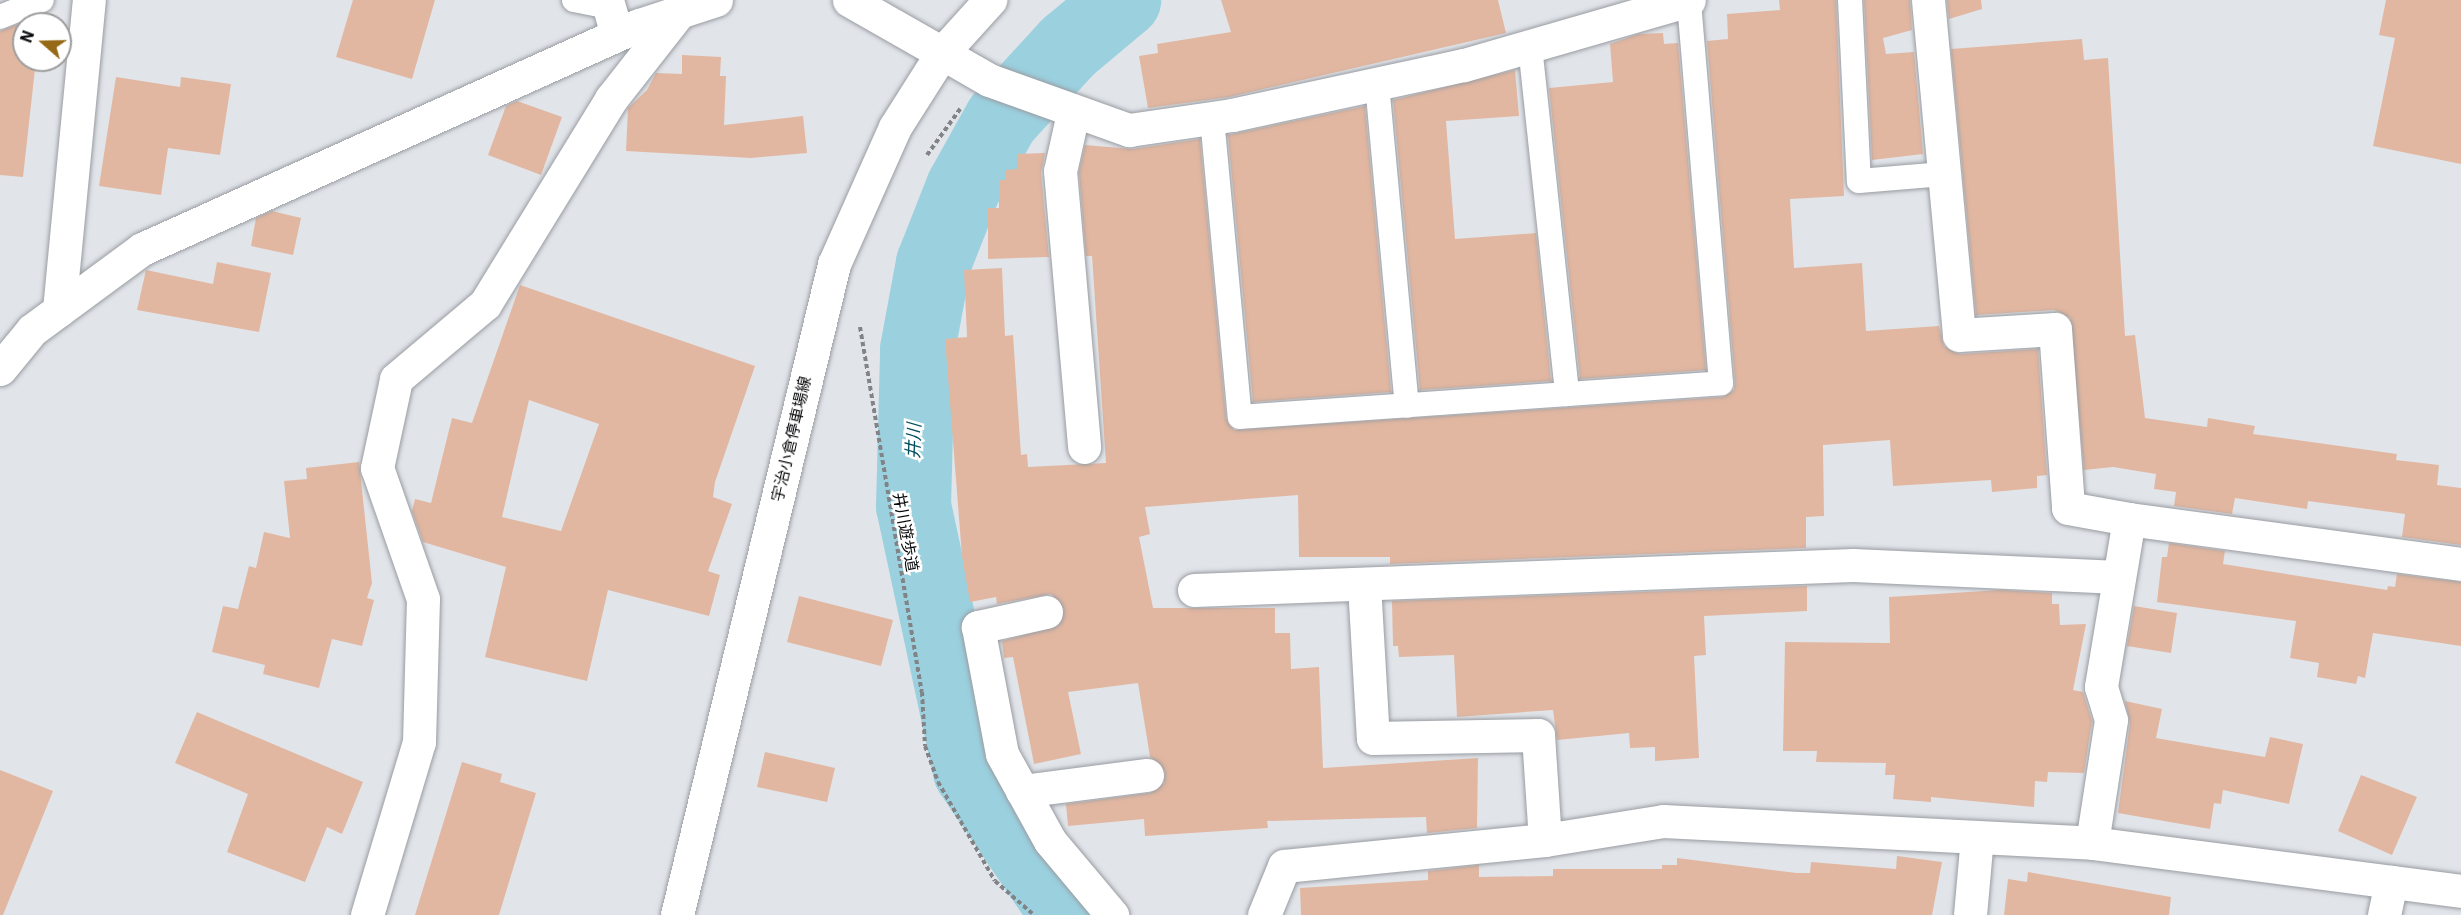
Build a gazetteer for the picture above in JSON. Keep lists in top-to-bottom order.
{
  "streets": {
    "street": ["宇治小倉停車場線"],
    "path": ["井川遊歩道"]
  },
  "water": ["井川"],
  "north": "left"
}
